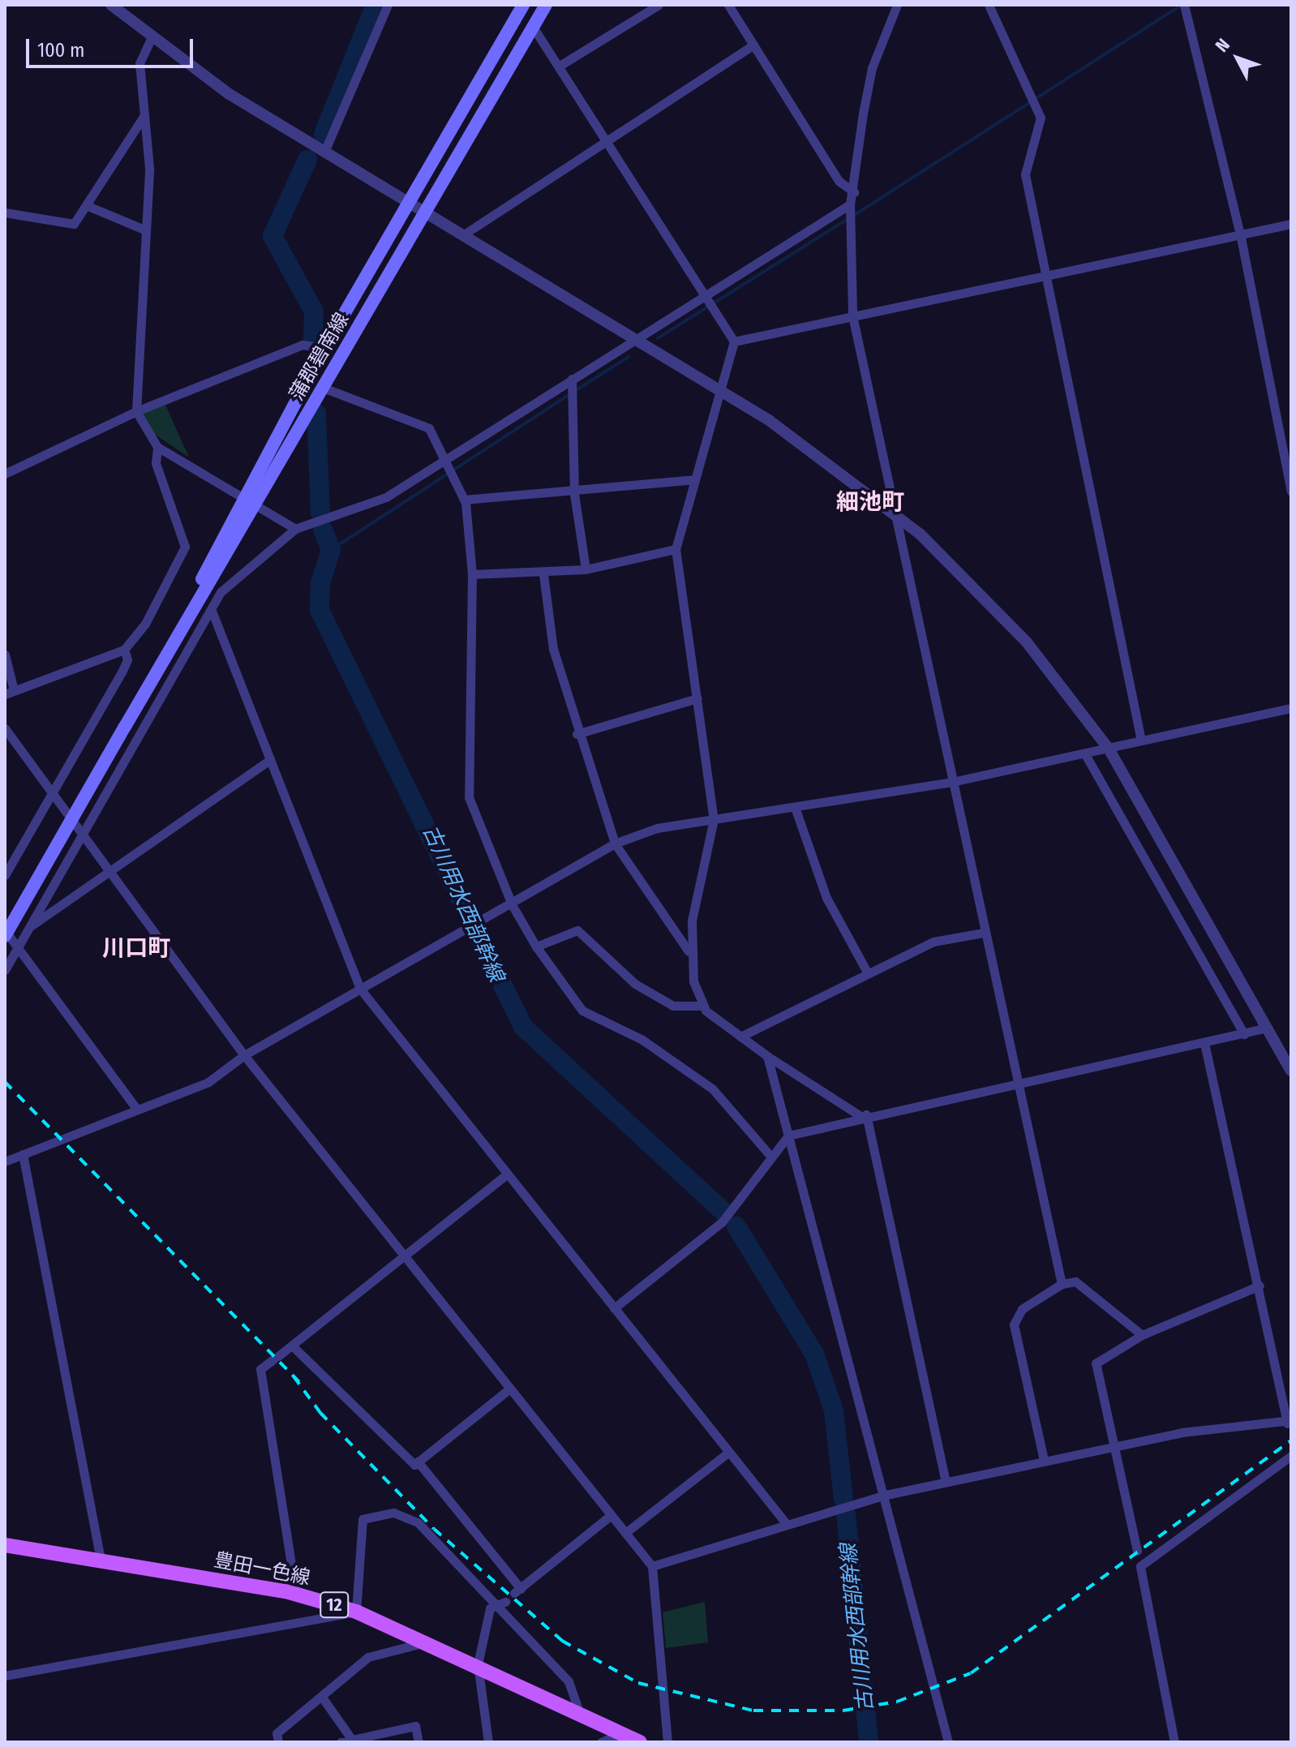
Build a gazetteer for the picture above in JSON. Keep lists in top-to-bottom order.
{
  "streets": {
    "main road": ["蒲郡碧南線", "豊田一色線", "12"]
  },
  "districts": ["細池町", "川口町"],
  "water": ["古川用水西部幹線"],
  "scale_bar": "100 m",
  "north": "top left"
}
